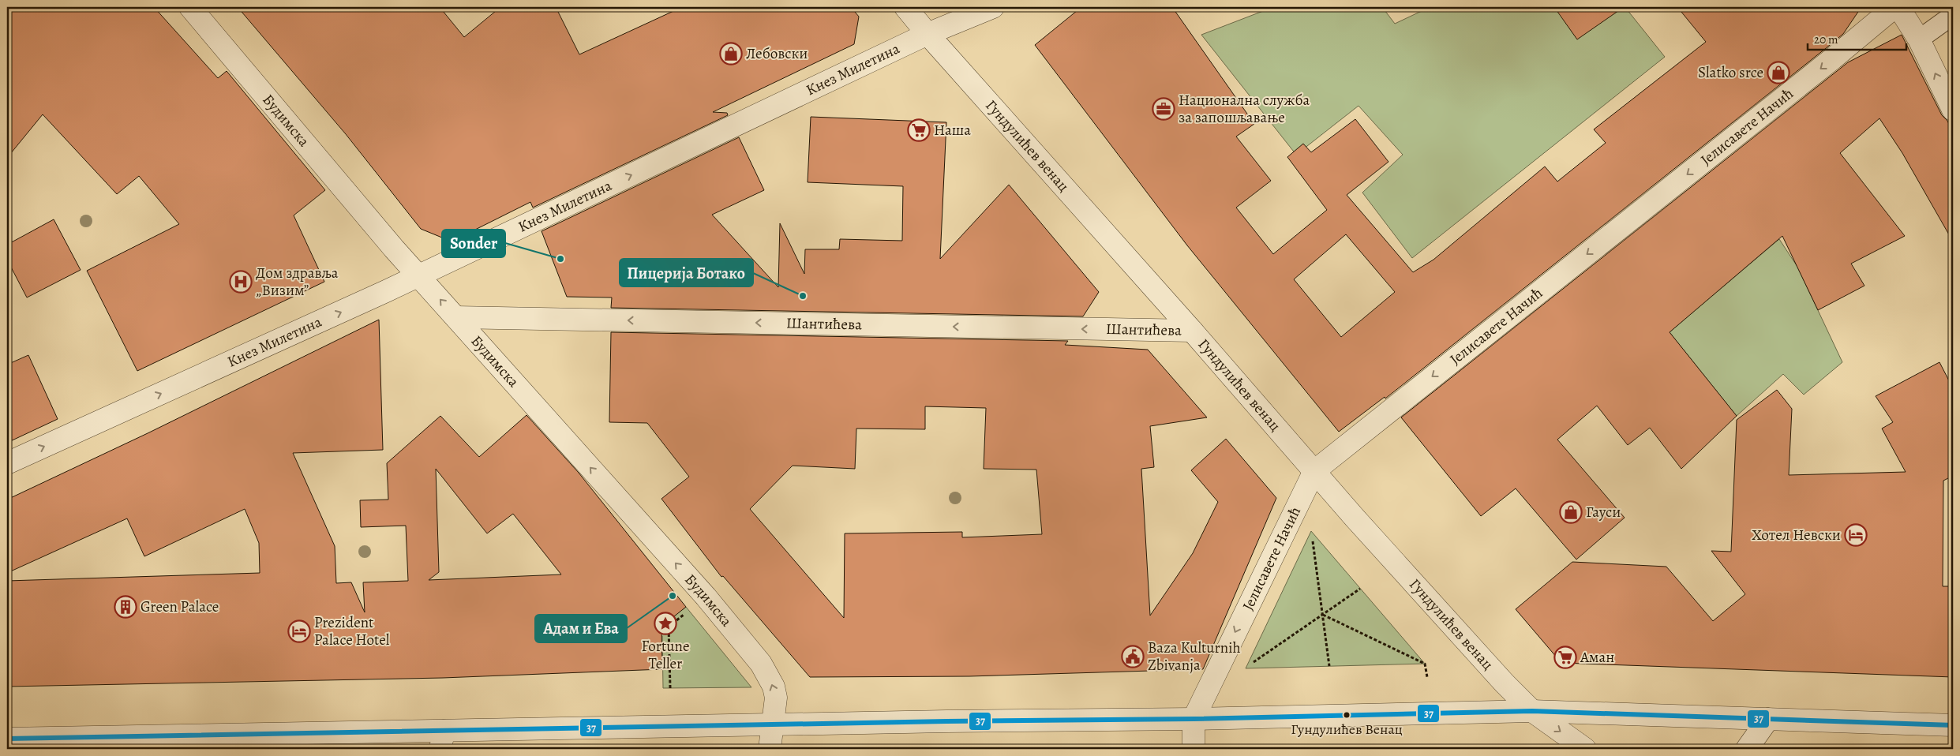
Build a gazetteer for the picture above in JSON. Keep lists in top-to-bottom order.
{
  "streets": {
    "street": [
      "Кнез Милетина",
      "Будимска",
      "Јелисавете Начић",
      "Гундулићев венац",
      "Шантићева"
    ]
  },
  "crossings": [
    ["Кнез Милетина", "Будимска"],
    ["Кнез Милетина", "Гундулићев венац"],
    ["Будимска", "Шантићева"],
    ["Јелисавете Начић", "Гундулићев венац"],
    ["Гундулићев венац", "Шантићева"]
  ],
  "one_way": [
    "Кнез Милетина",
    "Будимска",
    "Јелисавете Начић",
    "Шантићева"
  ],
  "places": {
    "shop": ["Лебовски", "Slatko srce", "Гауси"],
    "office": ["Национална служба за запошљавање"],
    "supermarket": ["Наша", "Аман"],
    "other": [
      "Sonder",
      "Пицерија Ботако",
      "Адам и Ева",
      "Гундулићев Венац"
    ],
    "hospital": ["Дом здравља „Визим”"],
    "hotel": ["Хотел Невски", "Prezident Palace Hotel"],
    "building": ["Green Palace"],
    "place": ["Fortune Teller"],
    "public building": ["Baza Kulturnih Zbivanja"]
  },
  "lines": ["transit line 37"],
  "scale_bar": "20 m"
}
